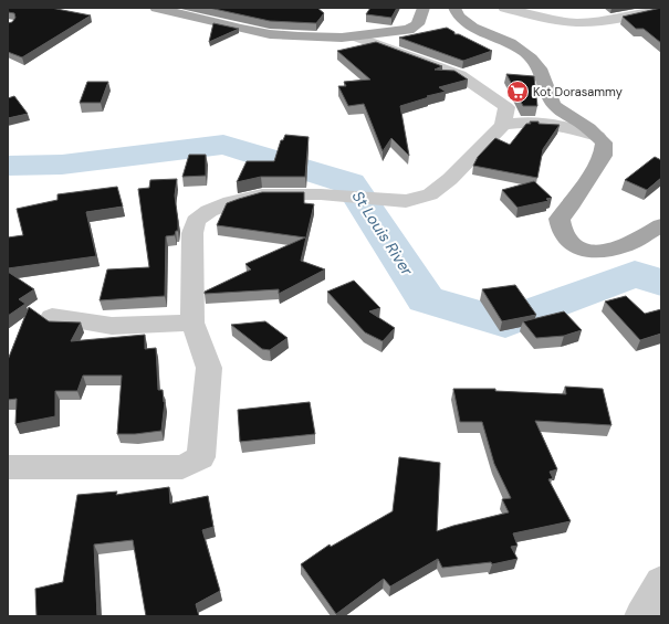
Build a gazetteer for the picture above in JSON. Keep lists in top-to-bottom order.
{
  "water": ["St Louis River"],
  "places": {
    "supermarket": ["Kot Dorasammy"]
  }
}
